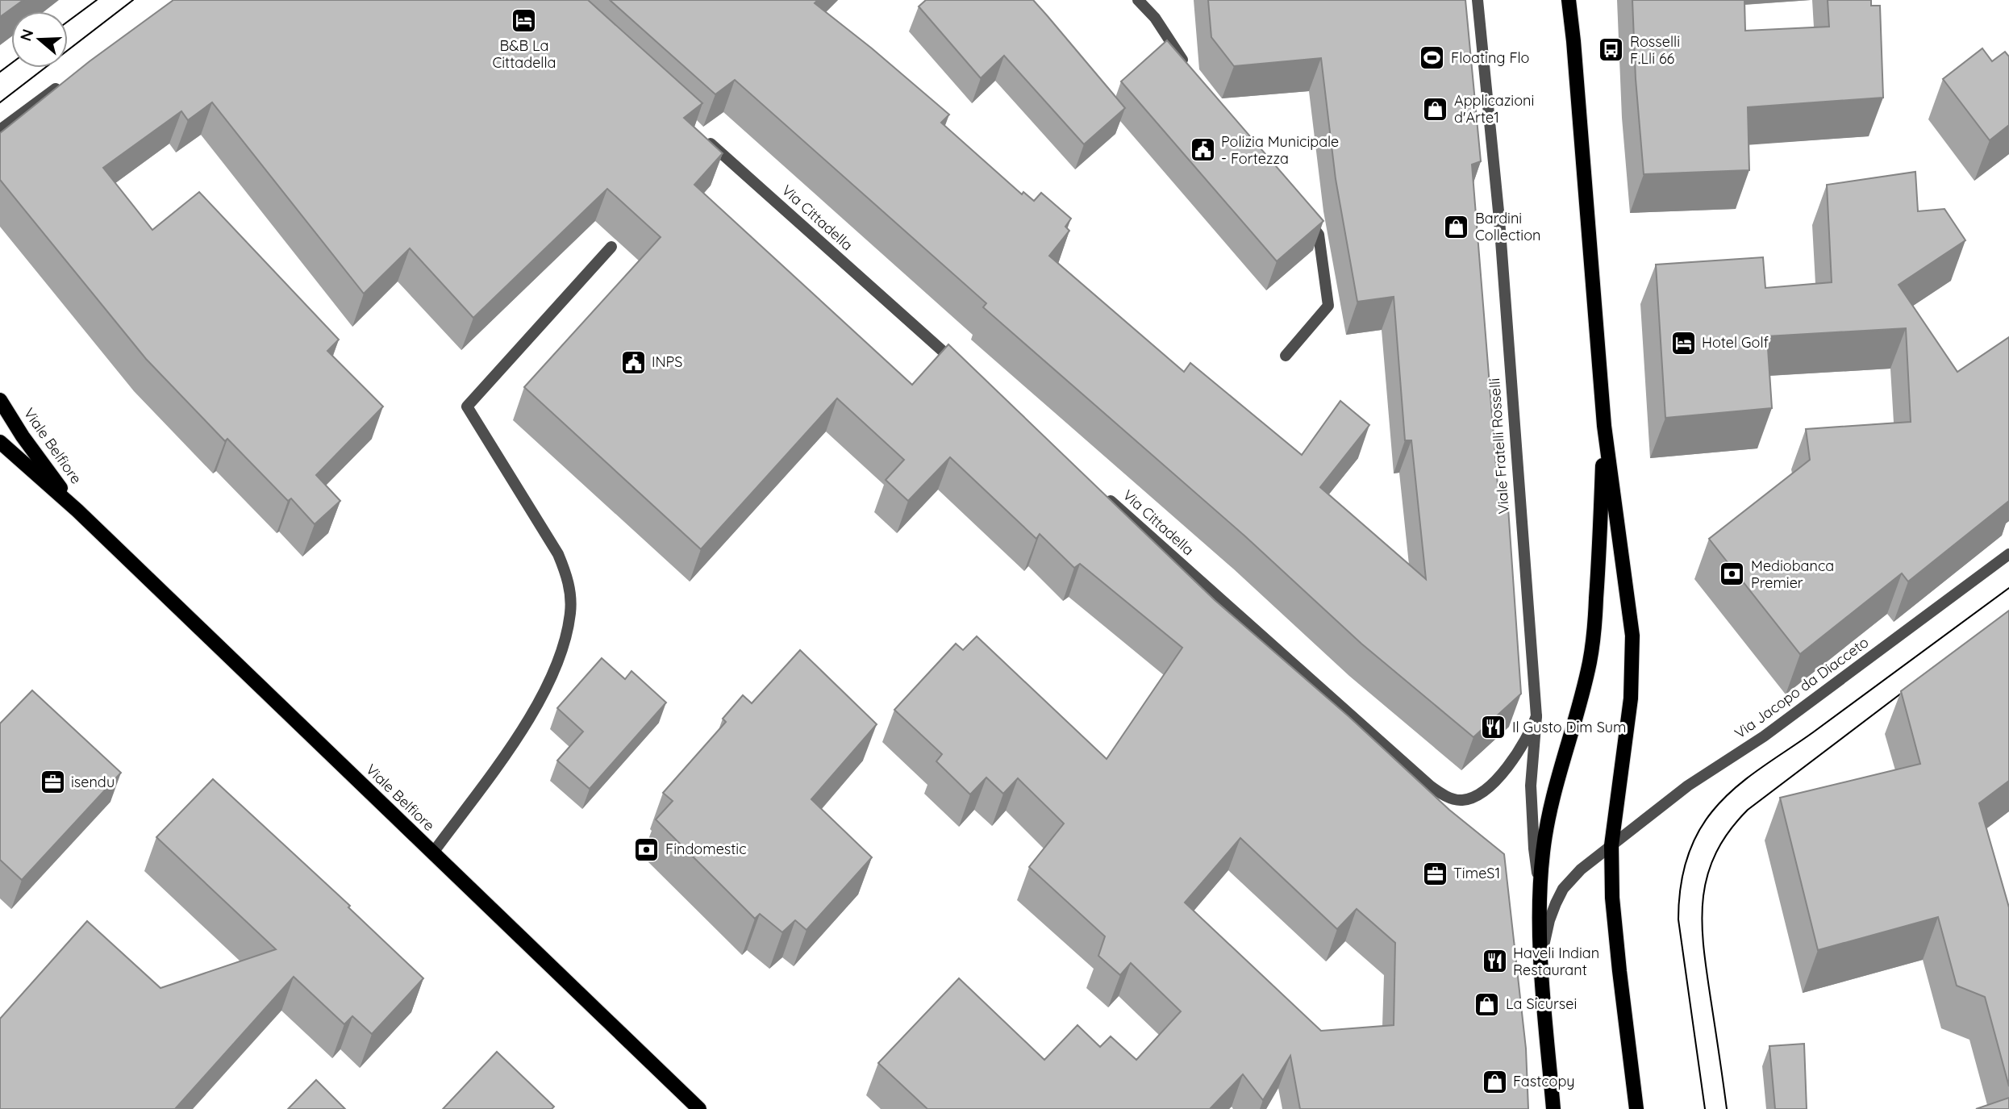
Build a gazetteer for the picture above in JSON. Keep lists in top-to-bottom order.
{
  "streets": {
    "main road": ["Viale Belfiore", "Viale Fratelli Rosselli"],
    "street": ["Via Cittadella", "Via Jacopo da Diacceto"]
  },
  "crossings": [
    ["Via Cittadella", "Viale Fratelli Rosselli"],
    ["Viale Fratelli Rosselli", "Via Jacopo da Diacceto"]
  ],
  "places": {
    "hotel": ["B&B La Cittadella", "Hotel Golf"],
    "bus stop": ["Rosselli F.Lli 66"],
    "sports": ["Floating Flo"],
    "shop": [
      "Applicazioni d'Arte1",
      "Bardini Collection",
      "La Sicursei",
      "Fastcopy"
    ],
    "public building": ["Polizia Municipale - Fortezza", "INPS"],
    "bank": ["Mediobanca Premier", "Findomestic"],
    "restaurant": ["Il Gusto Dim Sum", "Haveli Indian Restaurant"],
    "office": ["isendu", "TimeS1"]
  },
  "north": "left"
}
